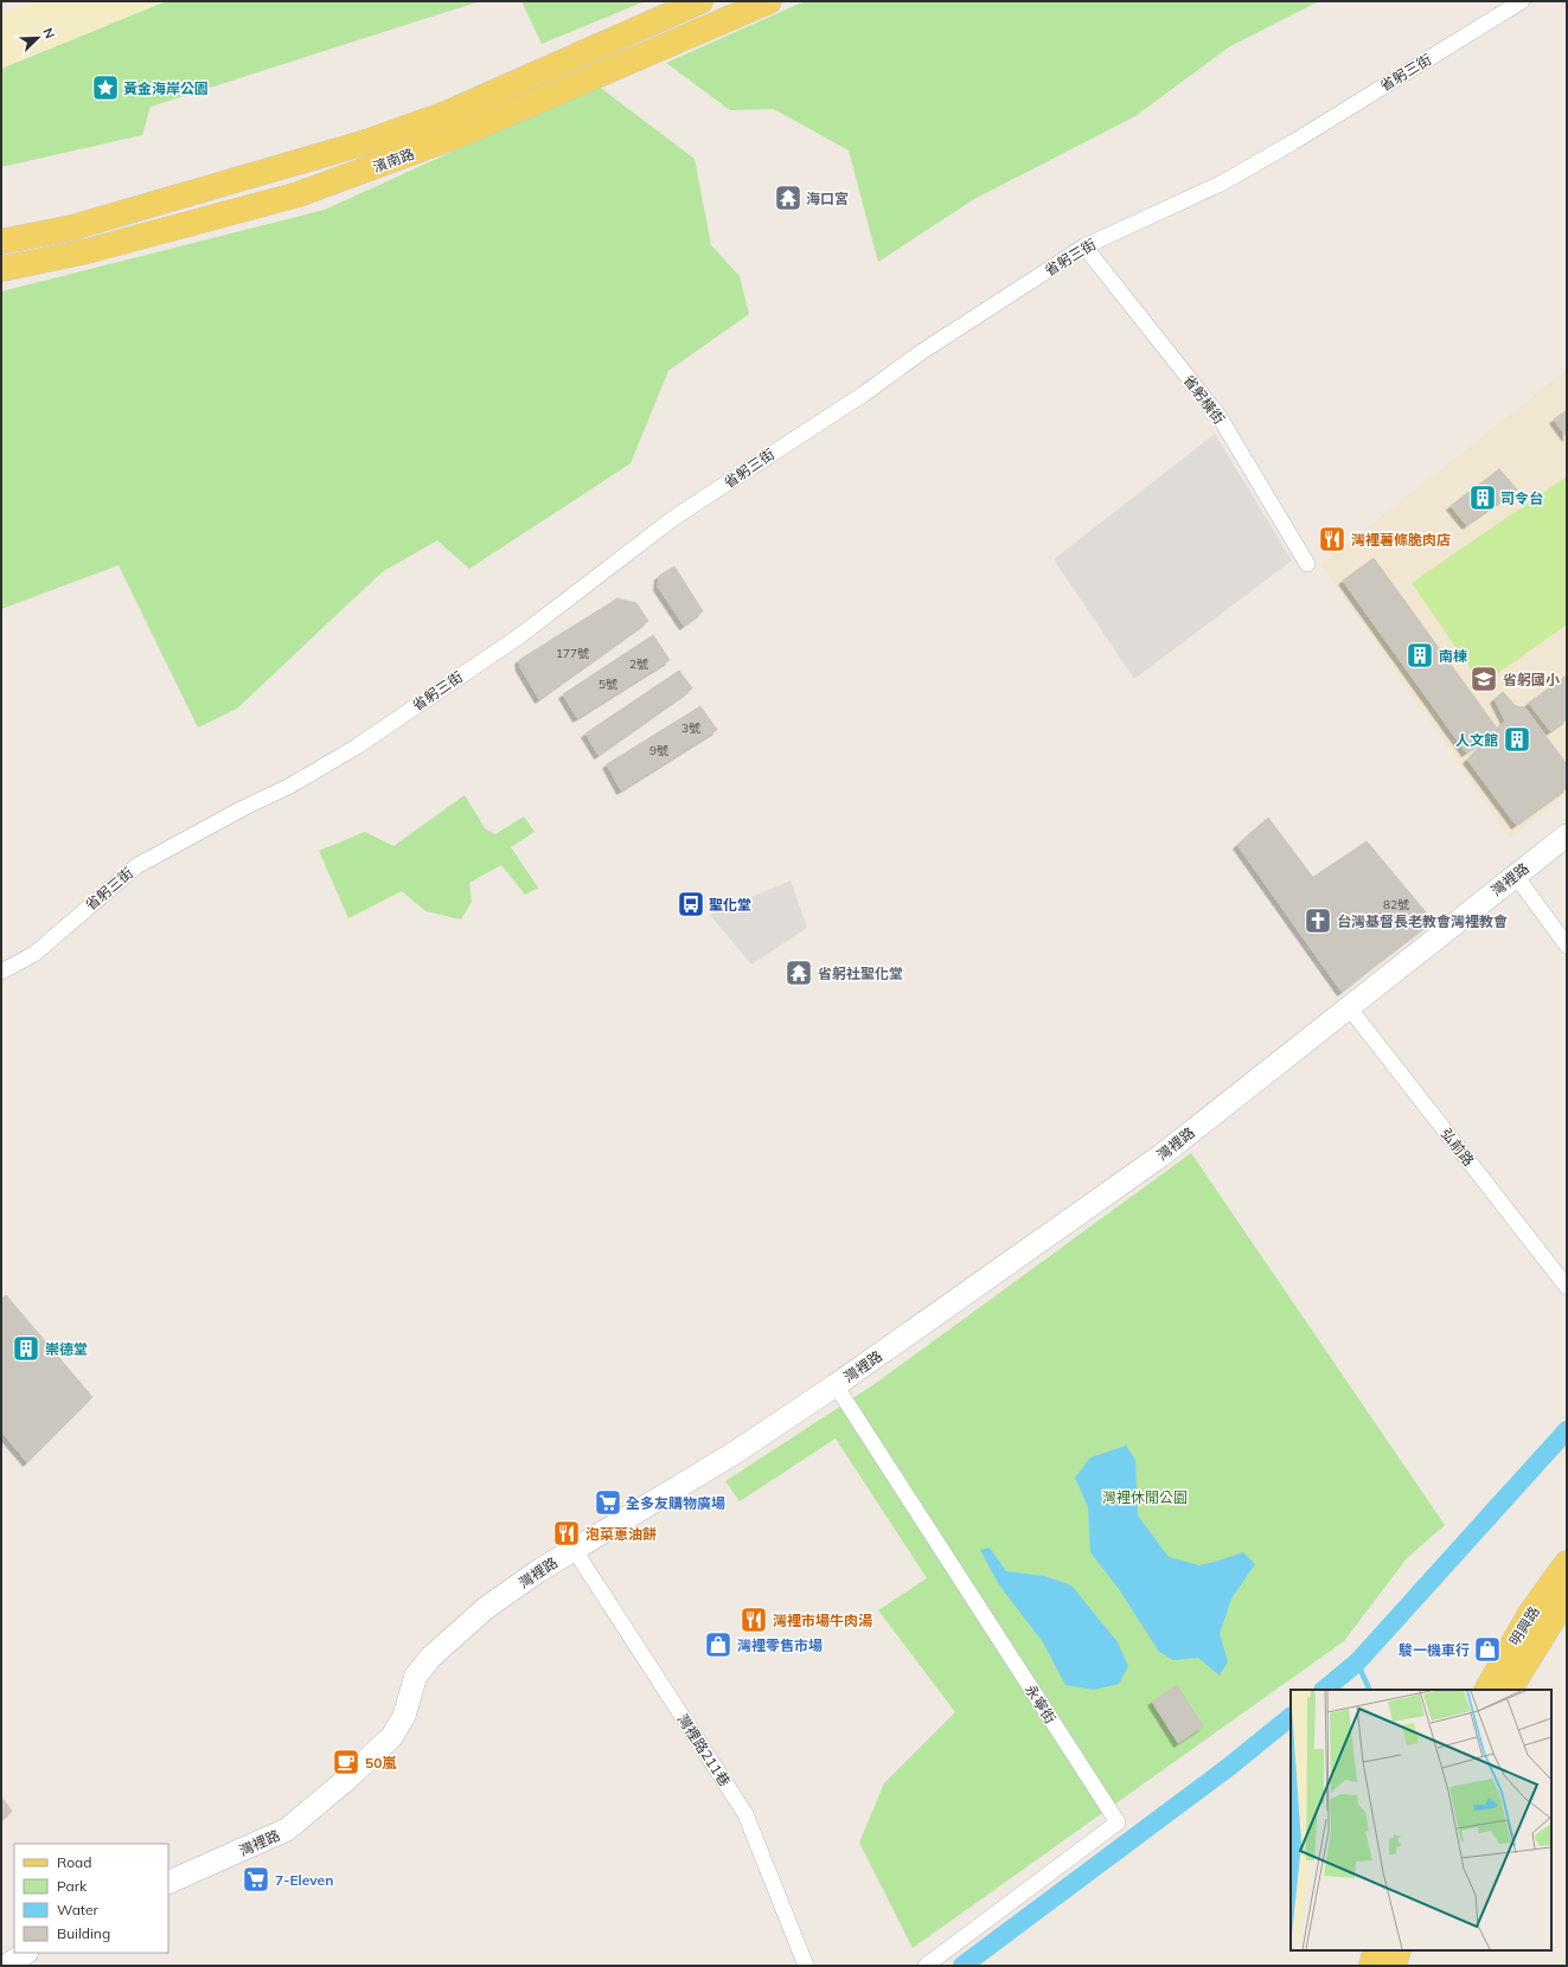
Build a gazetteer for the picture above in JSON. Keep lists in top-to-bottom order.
{
  "streets": {
    "main road": ["濱南路", "明興路"],
    "street": [
      "省躬三街",
      "省躬橫街",
      "灣裡路",
      "弘前路",
      "永寧街",
      "灣裡路211巷"
    ]
  },
  "crossings": [
    ["省躬三街", "省躬橫街"],
    ["灣裡路", "弘前路"],
    ["灣裡路", "永寧街"],
    ["灣裡路", "灣裡路211巷"]
  ],
  "parks": ["灣裡休閒公園"],
  "places": {
    "place": ["黃金海岸公園"],
    "temple": ["海口宮", "省躬社聖化堂"],
    "building": [
      "司令台",
      "南棟",
      "人文館",
      "崇德堂"
    ],
    "restaurant": ["灣裡薯條脆肉店", "泡菜蔥油餅", "灣裡市場牛肉湯"],
    "school or university": ["省躬國小"],
    "bus stop": ["聖化堂"],
    "church": ["台灣基督長老教會灣裡教會"],
    "supermarket": ["全多友購物廣場", "7-Eleven"],
    "shop": ["灣裡零售市場", "駿一機車行"],
    "cafe": ["50嵐"]
  },
  "house_numbers": [
    "177號",
    "2號",
    "5號",
    "3號",
    "9號",
    "82號"
  ],
  "legend": [
    "Road",
    "Park",
    "Water",
    "Building"
  ],
  "north": "top right"
}
